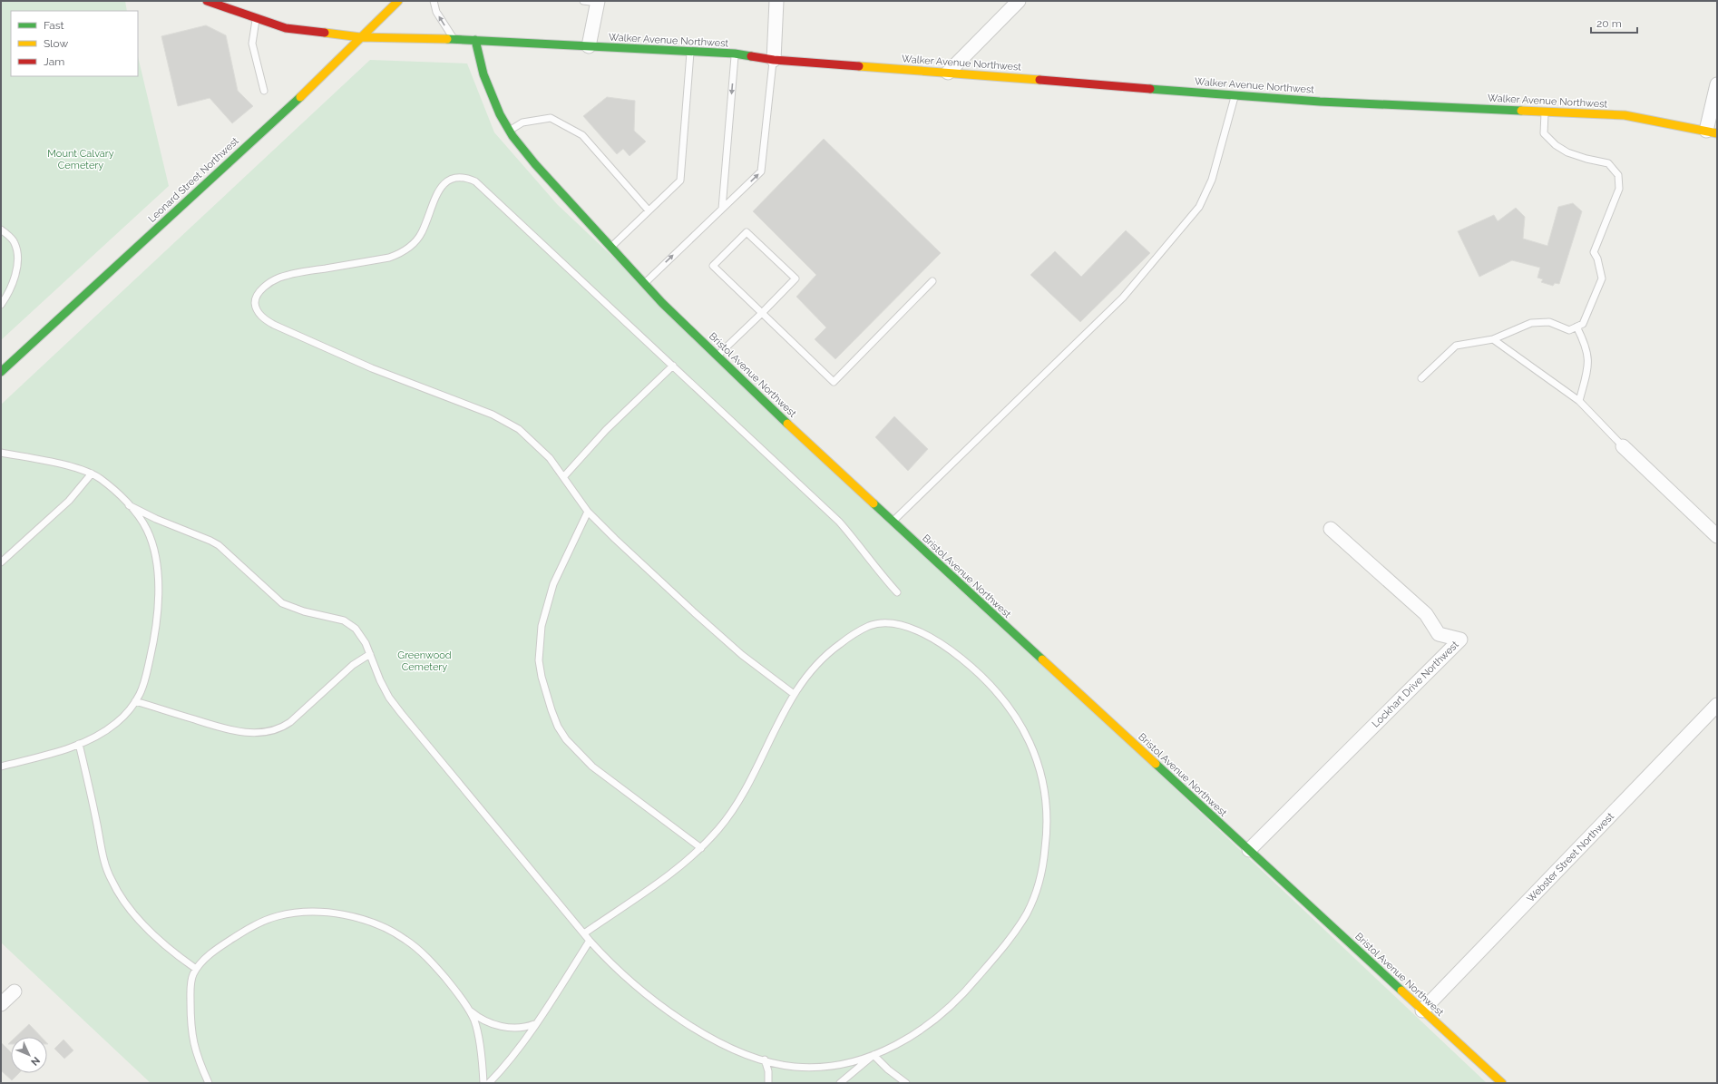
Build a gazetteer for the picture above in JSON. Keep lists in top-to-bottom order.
{
  "streets": {
    "main road": ["Walker Avenue Northwest", "Leonard Street Northwest", "Bristol Avenue Northwest"],
    "street": ["Lockhart Drive Northwest", "Webster Street Northwest"]
  },
  "crossings": [
    ["Walker Avenue Northwest", "Leonard Street Northwest"],
    ["Walker Avenue Northwest", "Bristol Avenue Northwest"],
    ["Bristol Avenue Northwest", "Lockhart Drive Northwest"],
    ["Bristol Avenue Northwest", "Webster Street Northwest"]
  ],
  "parks": ["Mount Calvary Cemetery", "Greenwood Cemetery"],
  "legend": ["Fast", "Slow", "Jam"],
  "scale_bar": "20 m",
  "north": "bottom right"
}
